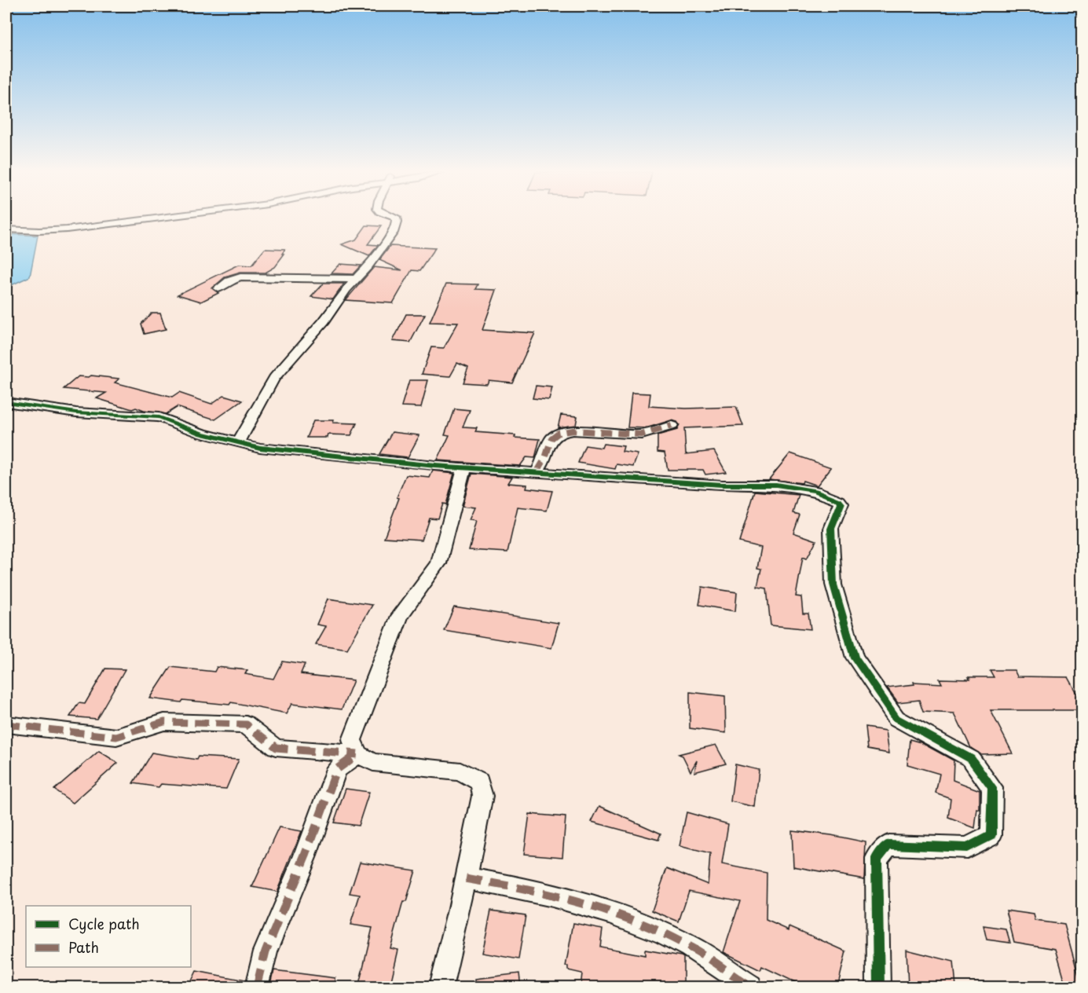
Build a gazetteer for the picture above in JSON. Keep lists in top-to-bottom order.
{
  "legend": ["Cycle path", "Path"]
}
